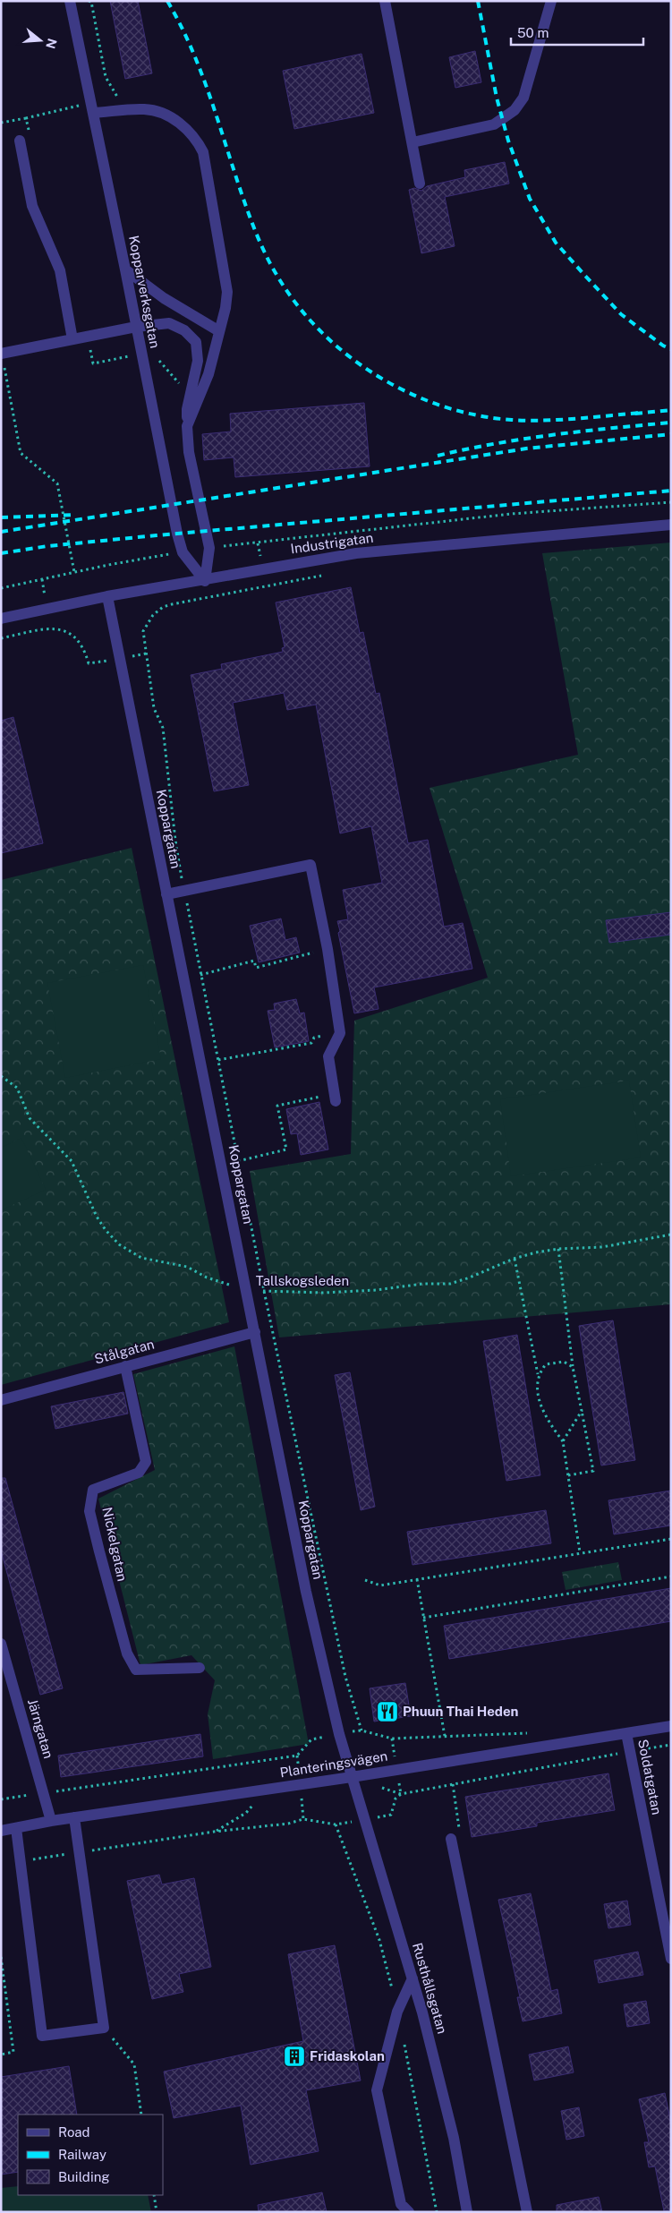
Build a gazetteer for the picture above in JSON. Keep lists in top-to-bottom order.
{
  "streets": {
    "street": [
      "Kopparverksgatan",
      "Industrigatan",
      "Koppargatan",
      "Stålgatan",
      "Nickelgatan",
      "Järngatan",
      "Planteringsvägen",
      "Soldatgatan",
      "Rusthållsgatan"
    ],
    "path": ["Tallskogsleden"]
  },
  "crossings": [
    ["Kopparverksgatan", "Industrigatan"],
    ["Industrigatan", "Koppargatan"],
    ["Koppargatan", "Tallskogsleden"],
    ["Koppargatan", "Stålgatan"],
    ["Koppargatan", "Planteringsvägen"],
    ["Koppargatan", "Rusthållsgatan"],
    ["Stålgatan", "Nickelgatan"],
    ["Järngatan", "Planteringsvägen"],
    ["Planteringsvägen", "Soldatgatan"],
    ["Planteringsvägen", "Rusthållsgatan"]
  ],
  "places": {
    "restaurant": ["Phuun Thai Heden"],
    "building": ["Fridaskolan"]
  },
  "legend": ["Road", "Railway", "Building"],
  "scale_bar": "50 m",
  "north": "right"
}
